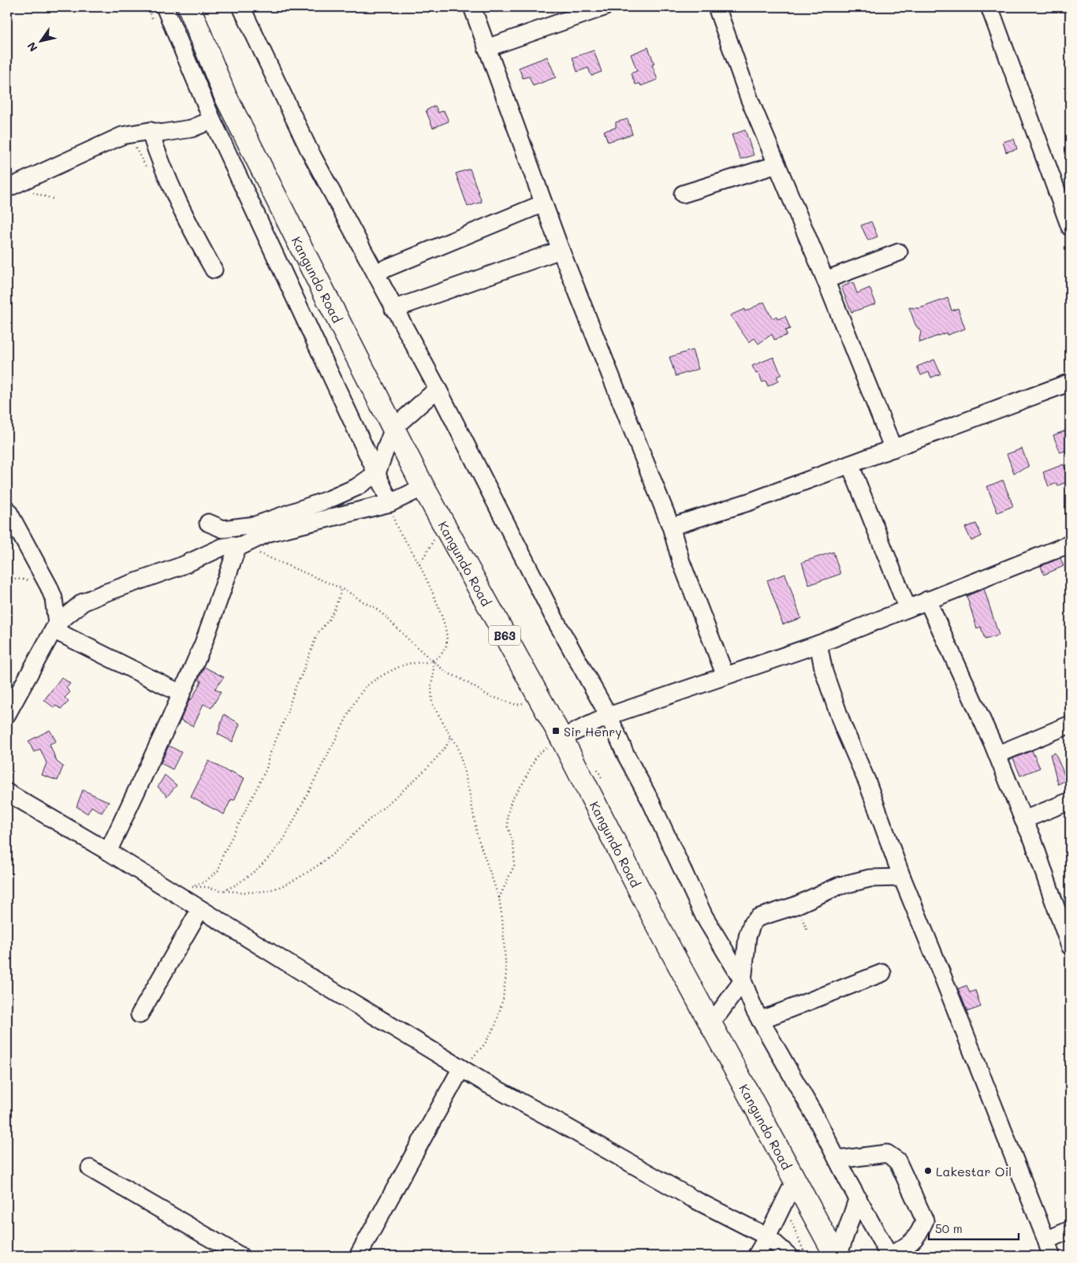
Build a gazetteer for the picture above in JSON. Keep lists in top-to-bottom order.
{
  "streets": {
    "highway": ["Kangundo Road", "B63"]
  },
  "places": {
    "transit": ["Sir Henry"],
    "other": ["Lakestar Oil"]
  },
  "scale_bar": "50 m",
  "north": "bottom left"
}
